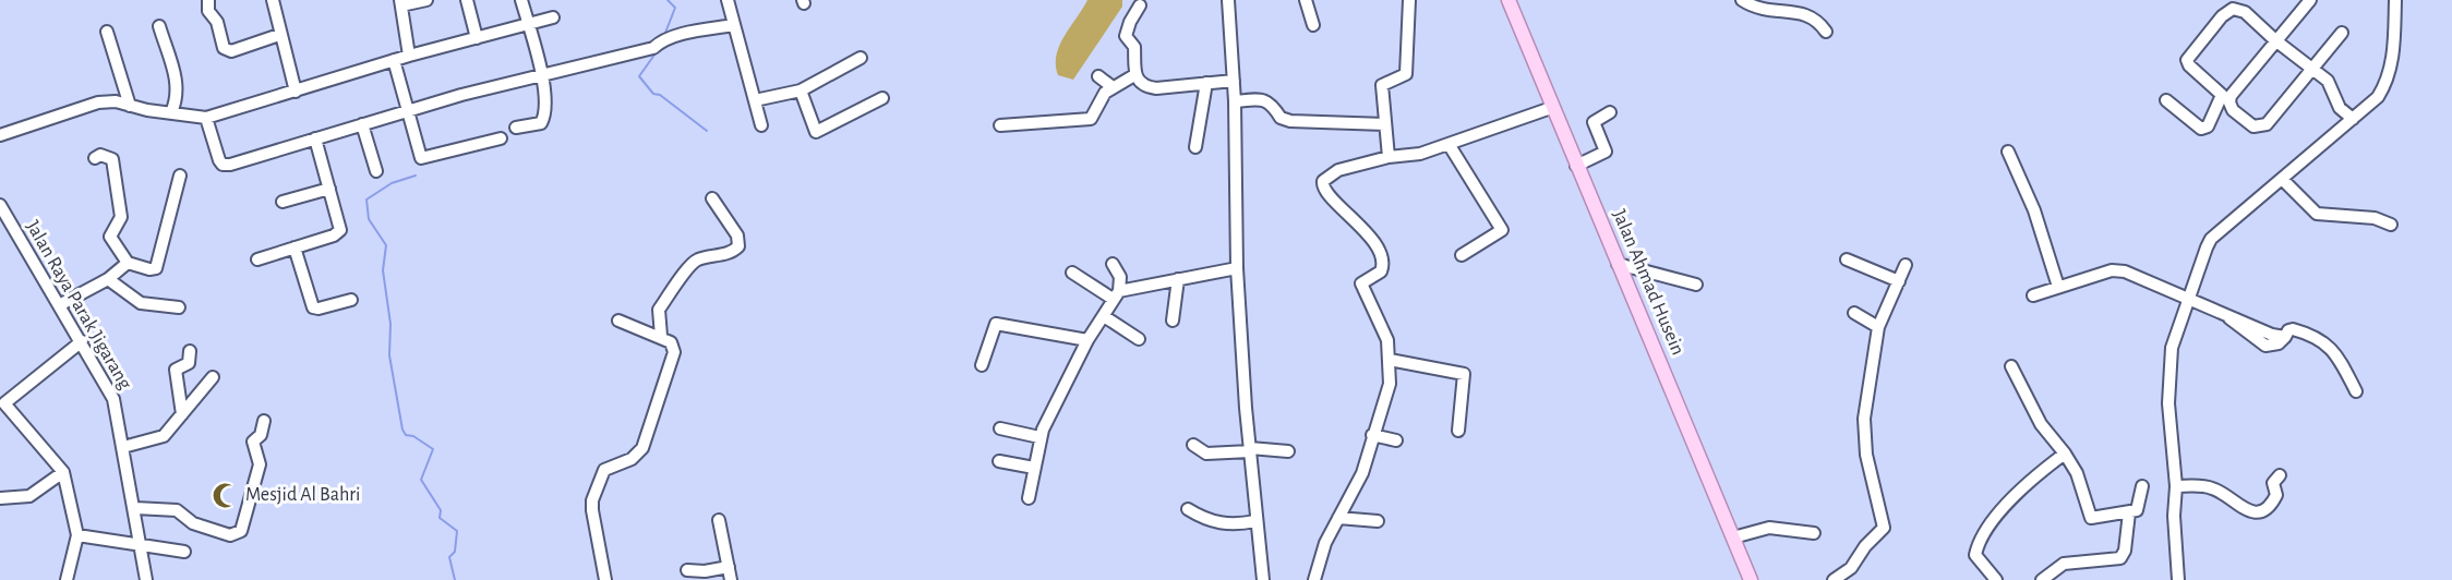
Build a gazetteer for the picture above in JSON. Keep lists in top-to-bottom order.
{
  "streets": {
    "main road": ["Jalan Ahmad Husein"],
    "street": ["Jalan Raya Parak Jigarang"]
  },
  "places": {
    "mosque": ["Mesjid Al Bahri"]
  }
}
